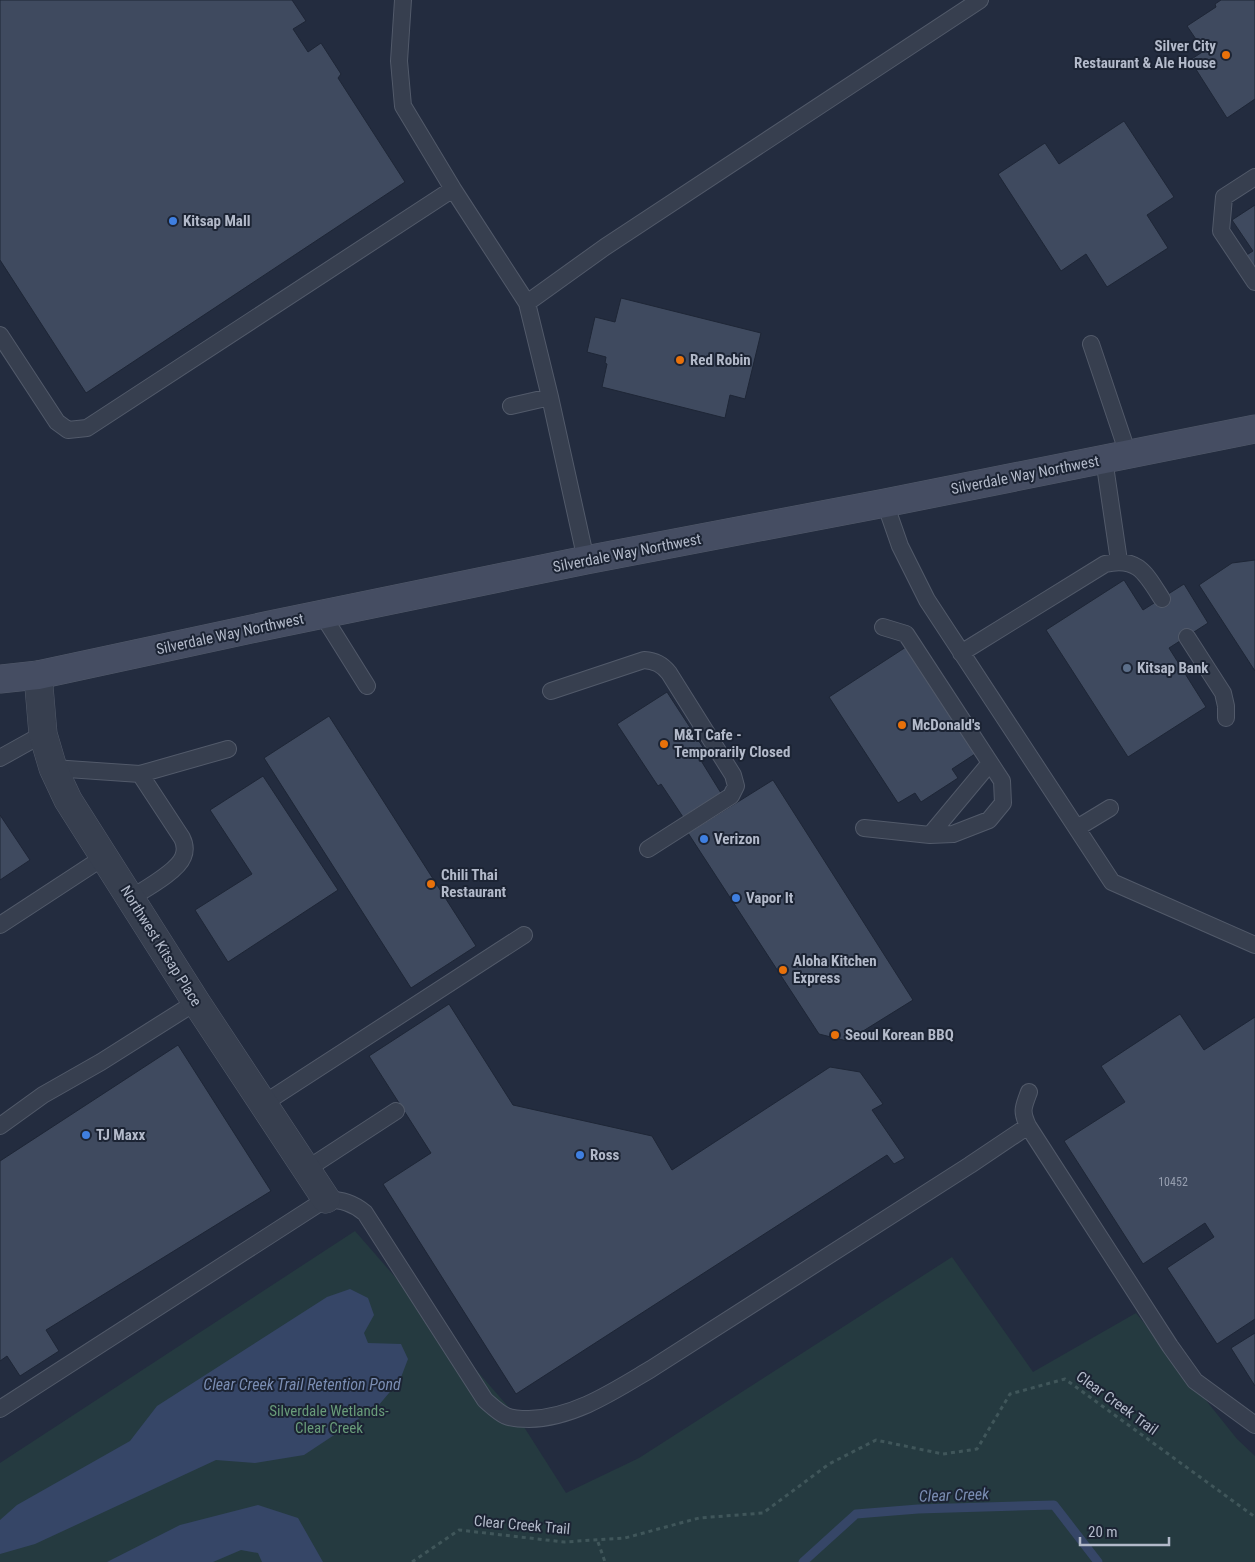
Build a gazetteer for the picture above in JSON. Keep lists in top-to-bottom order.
{
  "streets": {
    "main road": ["Silverdale Way Northwest"],
    "street": ["Northwest Kitsap Place"],
    "path": ["Clear Creek Trail"]
  },
  "crossings": [
    ["Silverdale Way Northwest", "Northwest Kitsap Place"]
  ],
  "water": ["Clear Creek Trail Retention Pond", "Clear Creek"],
  "parks": ["Silverdale Wetlands- Clear Creek"],
  "places": [
    "Silver City Restaurant & Ale House",
    "Kitsap Mall",
    "Red Robin",
    "Kitsap Bank",
    "McDonald's",
    "M&T Cafe - Temporarily Closed",
    "Verizon",
    "Chili Thai Restaurant",
    "Vapor It",
    "Aloha Kitchen Express",
    "Seoul Korean BBQ",
    "TJ Maxx",
    "Ross"
  ],
  "house_numbers": ["10452"],
  "scale_bar": "20 m"
}
